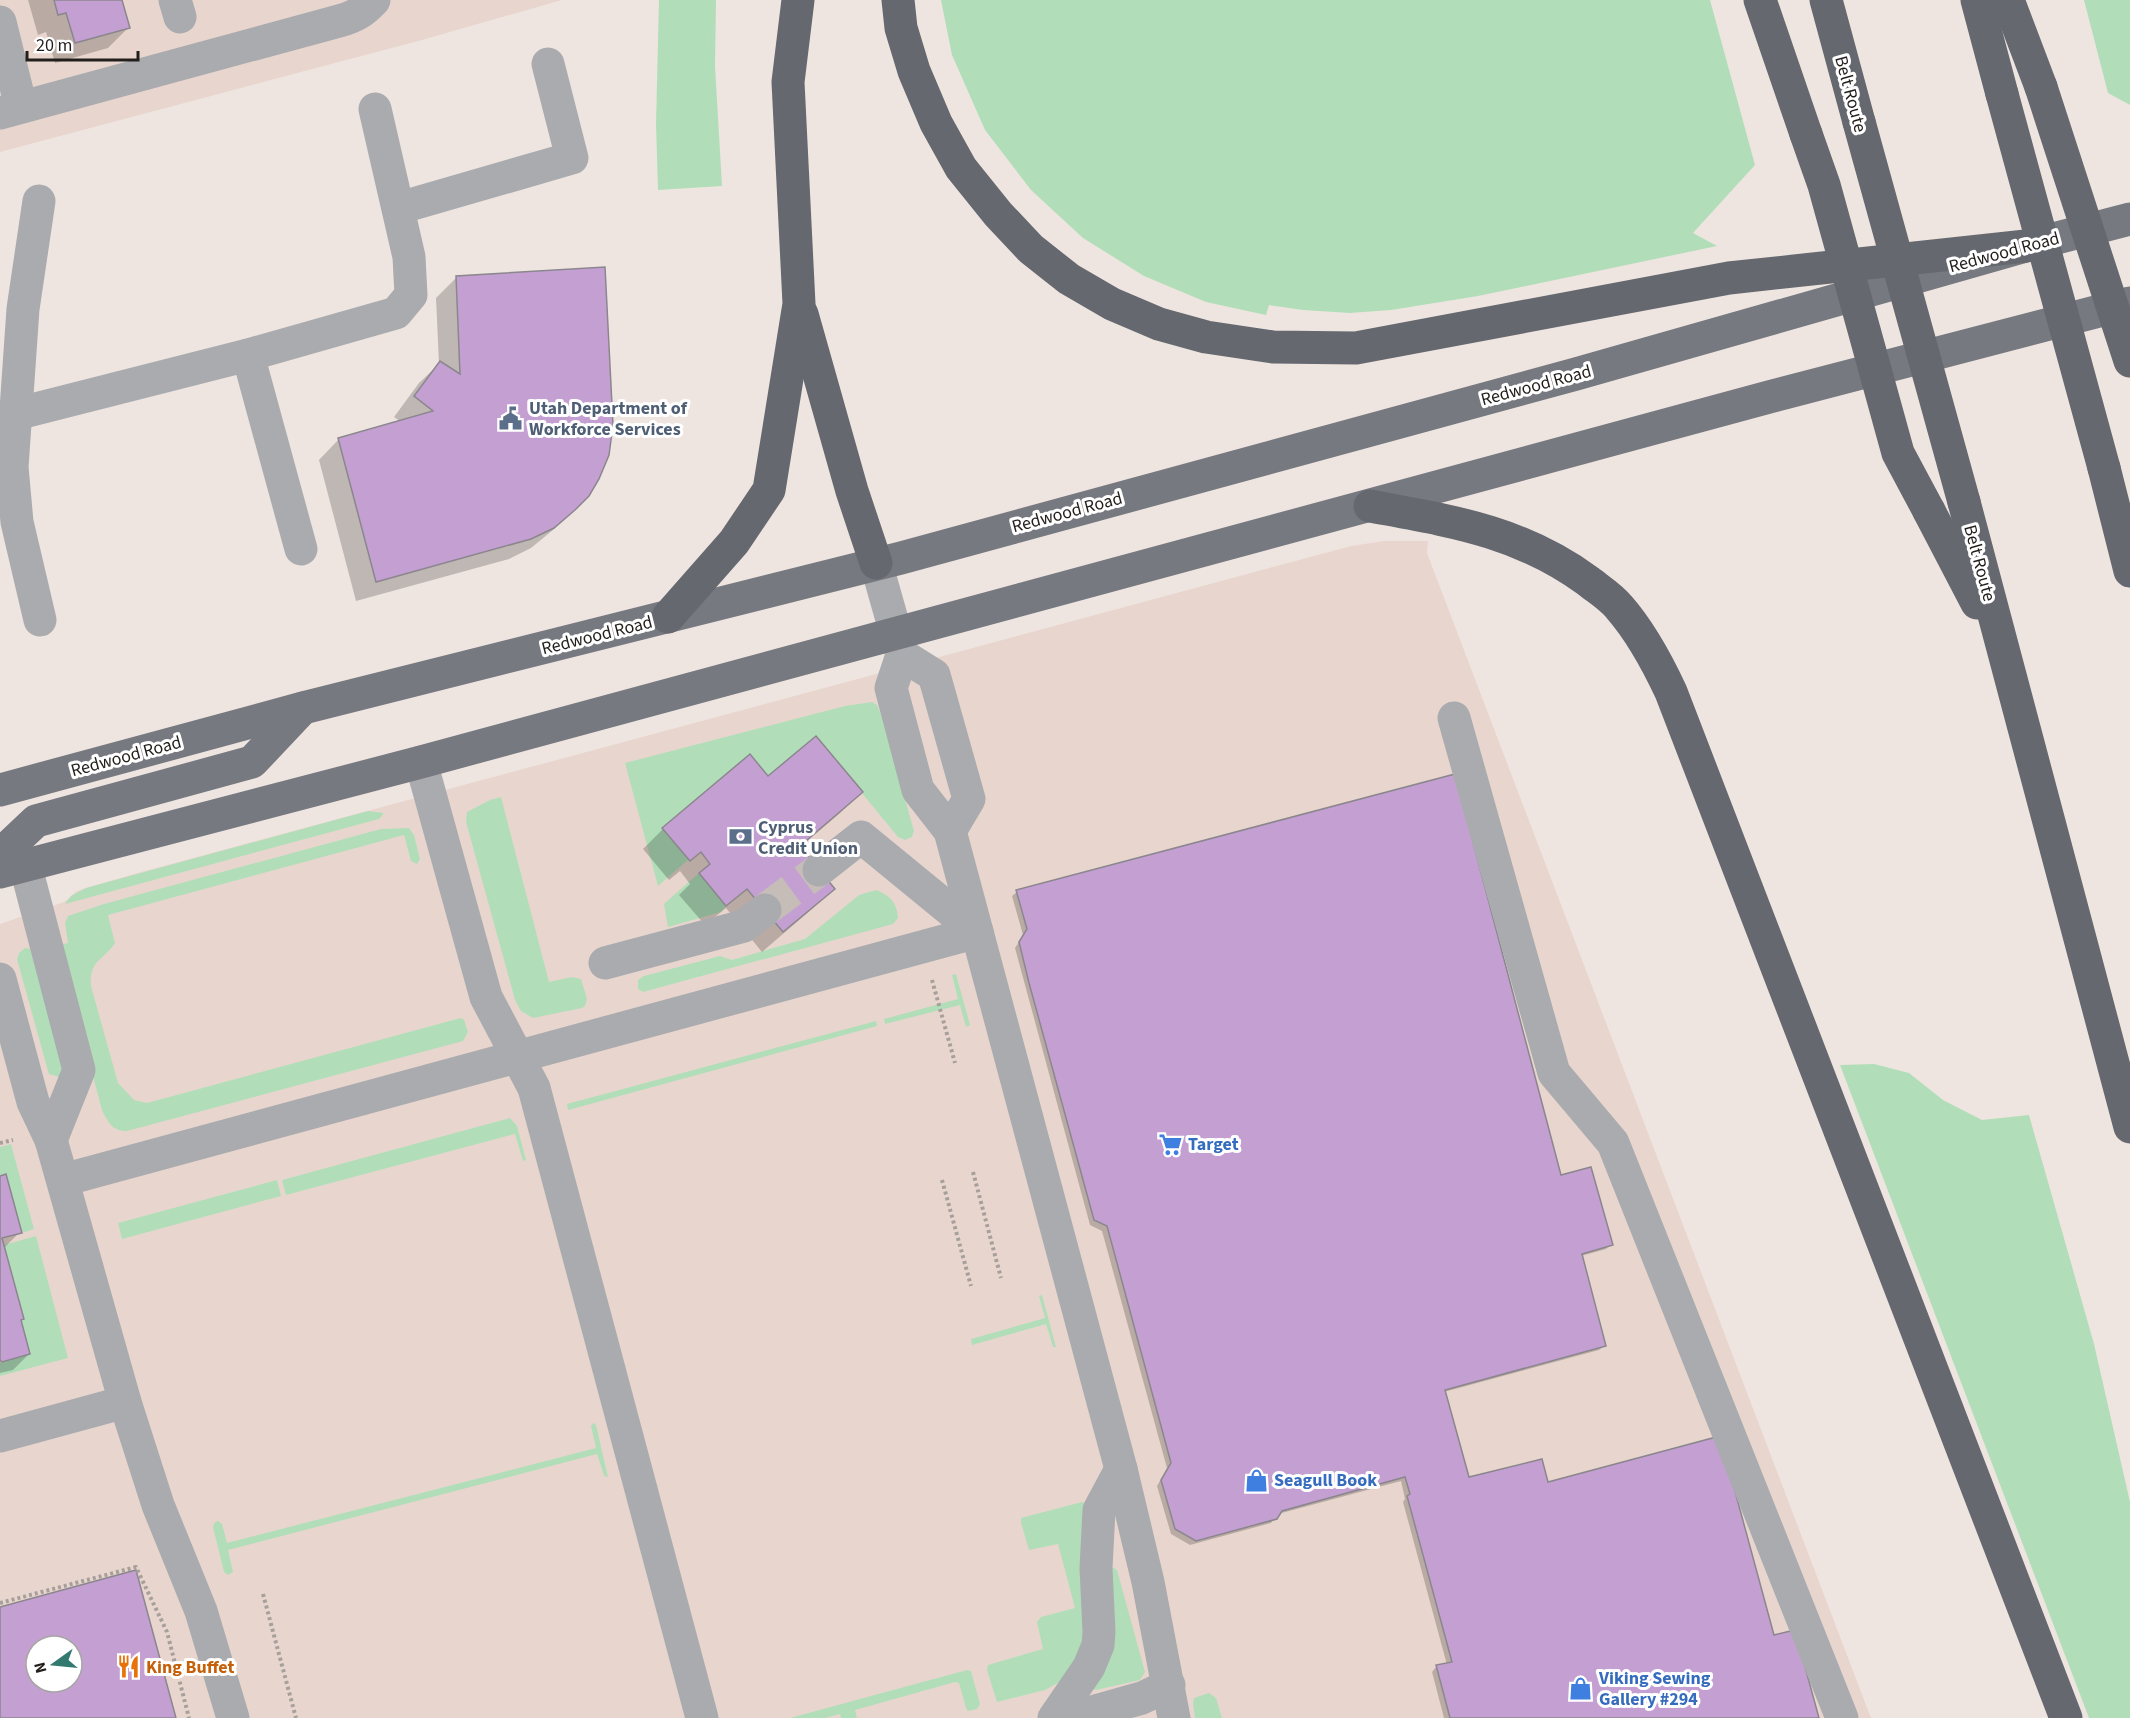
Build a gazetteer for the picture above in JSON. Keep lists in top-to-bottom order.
{
  "streets": {
    "highway": ["Belt Route"],
    "main road": ["Redwood Road"]
  },
  "places": {
    "public building": ["Utah Department of Workforce Services"],
    "bank": ["Cyprus Credit Union"],
    "supermarket": ["Target"],
    "shop": ["Seagull Book", "Viking Sewing Gallery #294"],
    "restaurant": ["King Buffet"]
  },
  "scale_bar": "20 m",
  "north": "left"
}
